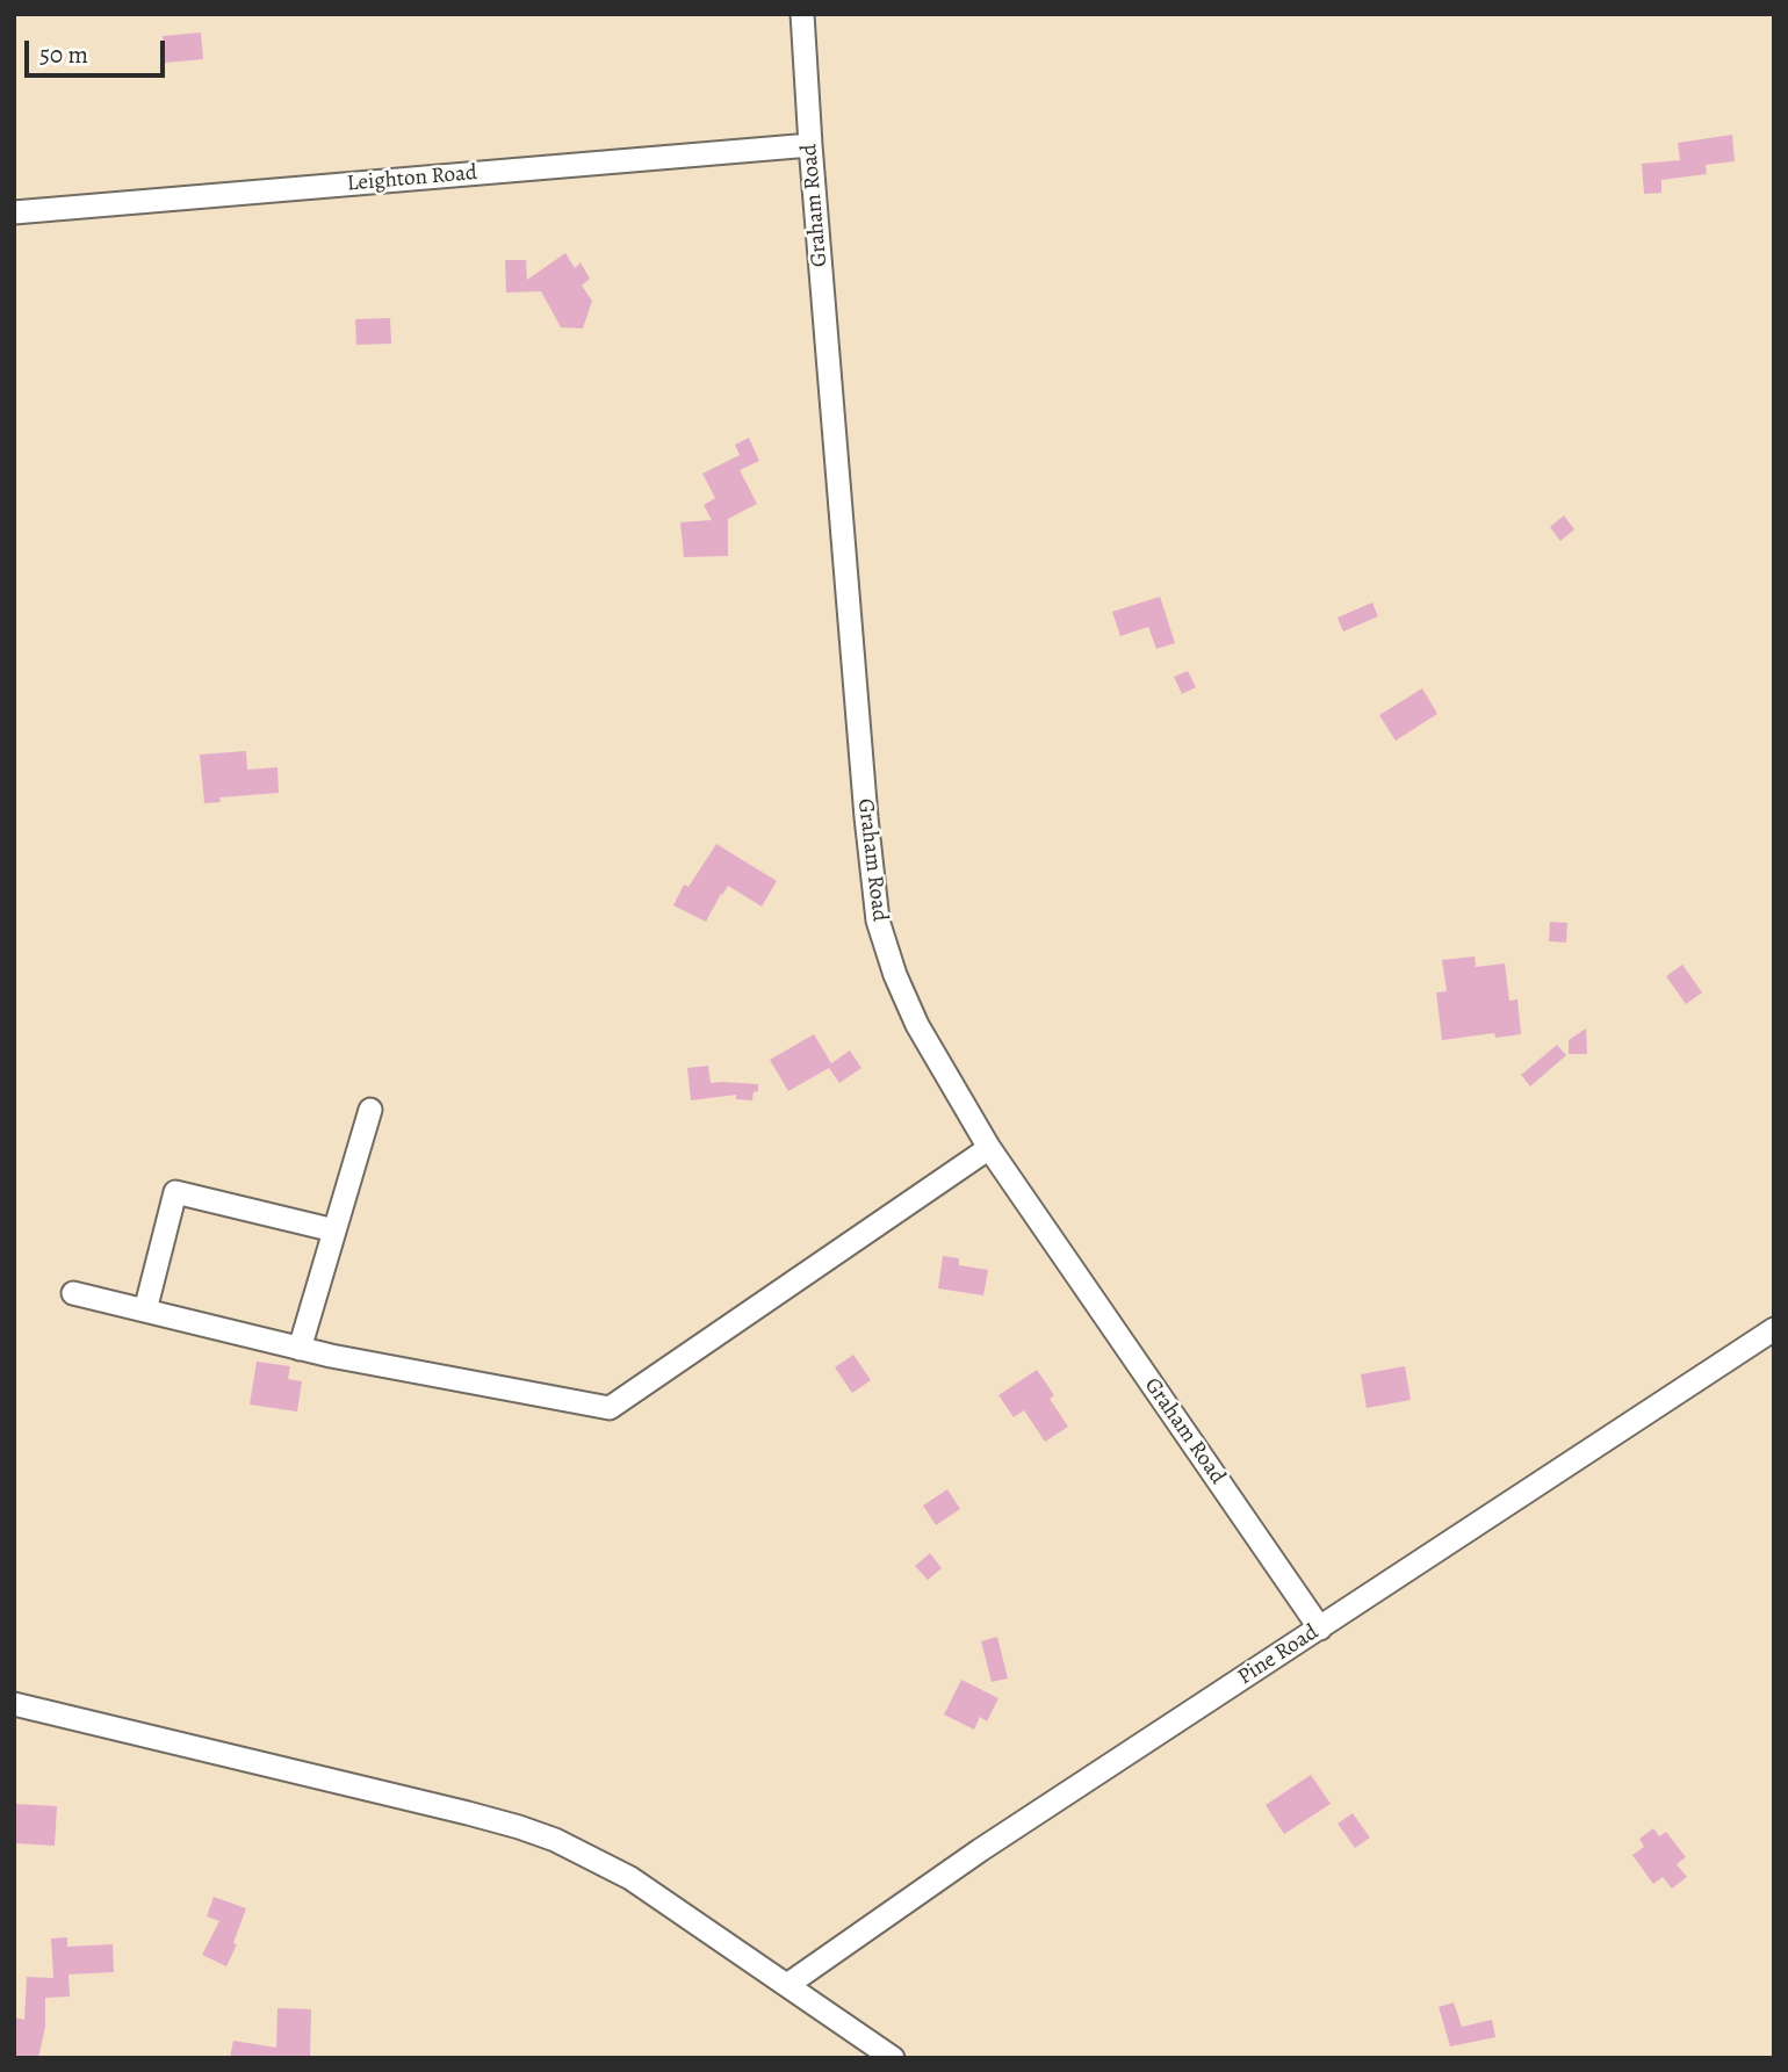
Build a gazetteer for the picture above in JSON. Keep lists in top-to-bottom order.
{
  "streets": {
    "street": ["Leighton Road", "Graham Road", "Pine Road"]
  },
  "crossings": [
    ["Leighton Road", "Graham Road"],
    ["Graham Road", "Pine Road"]
  ],
  "scale_bar": "50 m"
}
